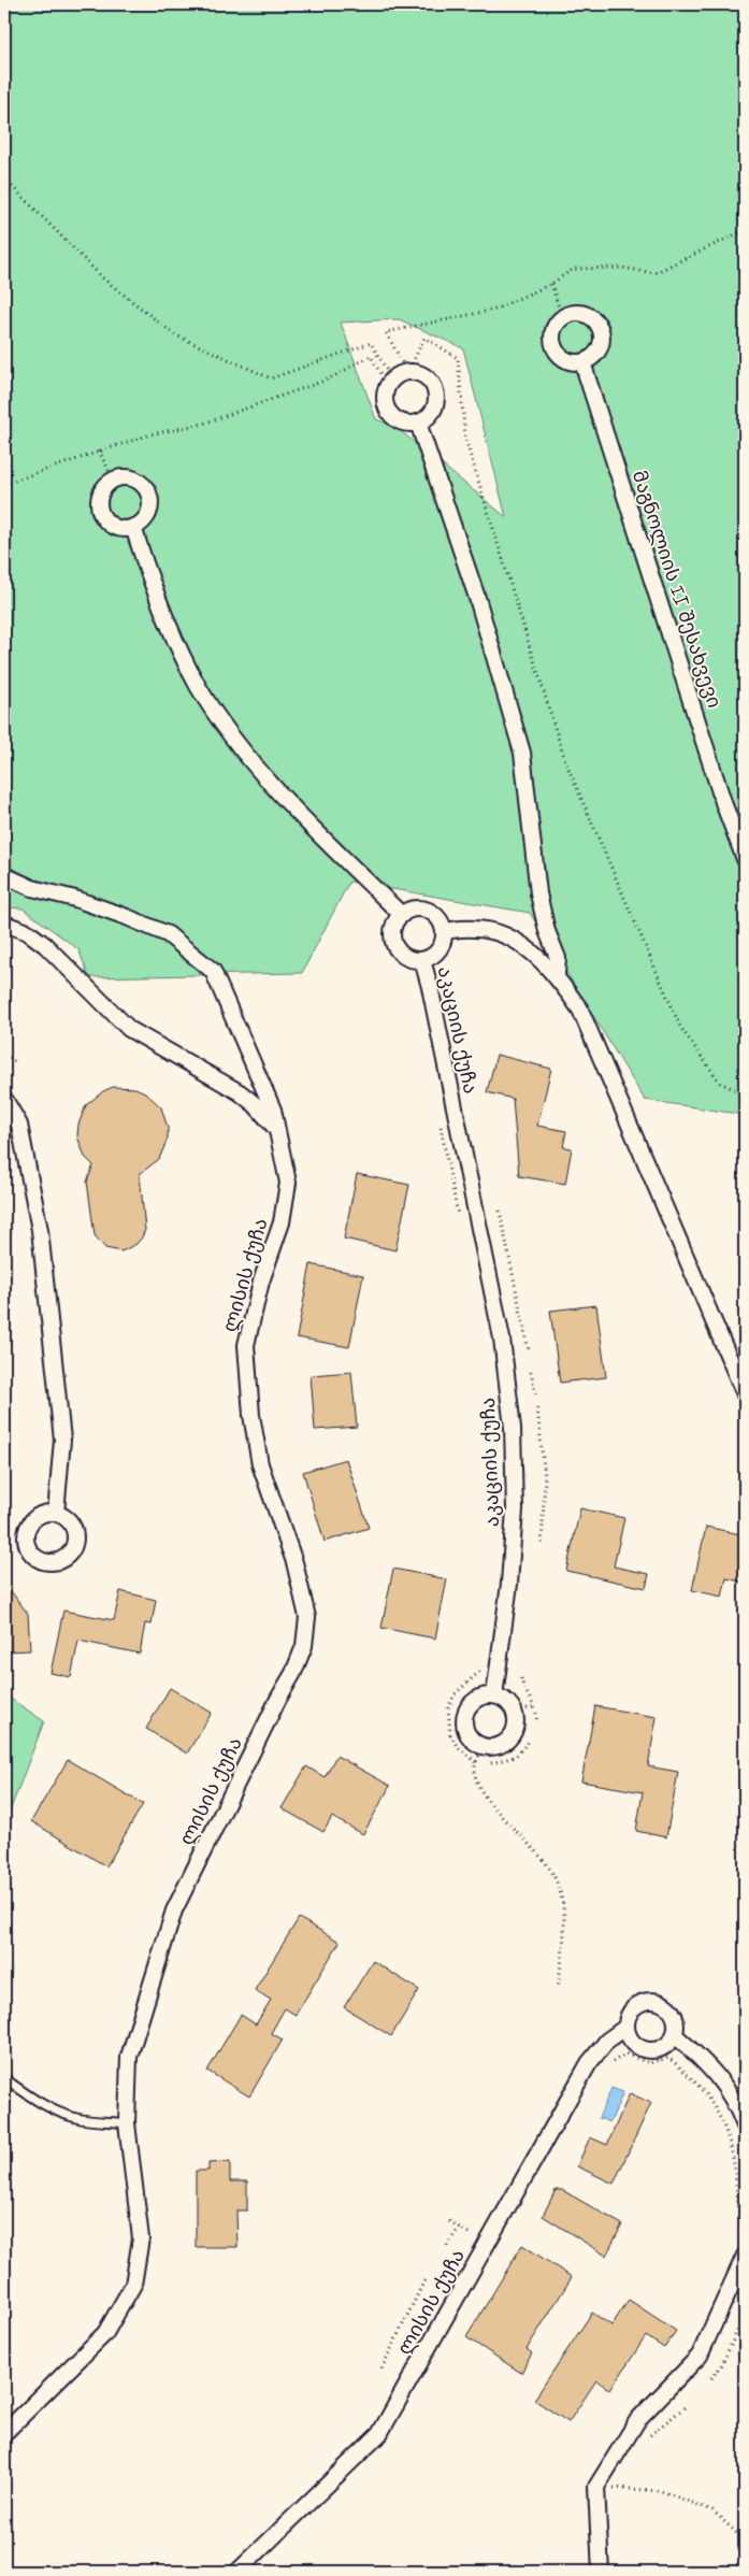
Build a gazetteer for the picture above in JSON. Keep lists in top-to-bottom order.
{
  "streets": {
    "street": ["მაგნოლიის II შესახვევი", "აკაციის ქუჩა", "ლისის ქუჩა"]
  }
}
